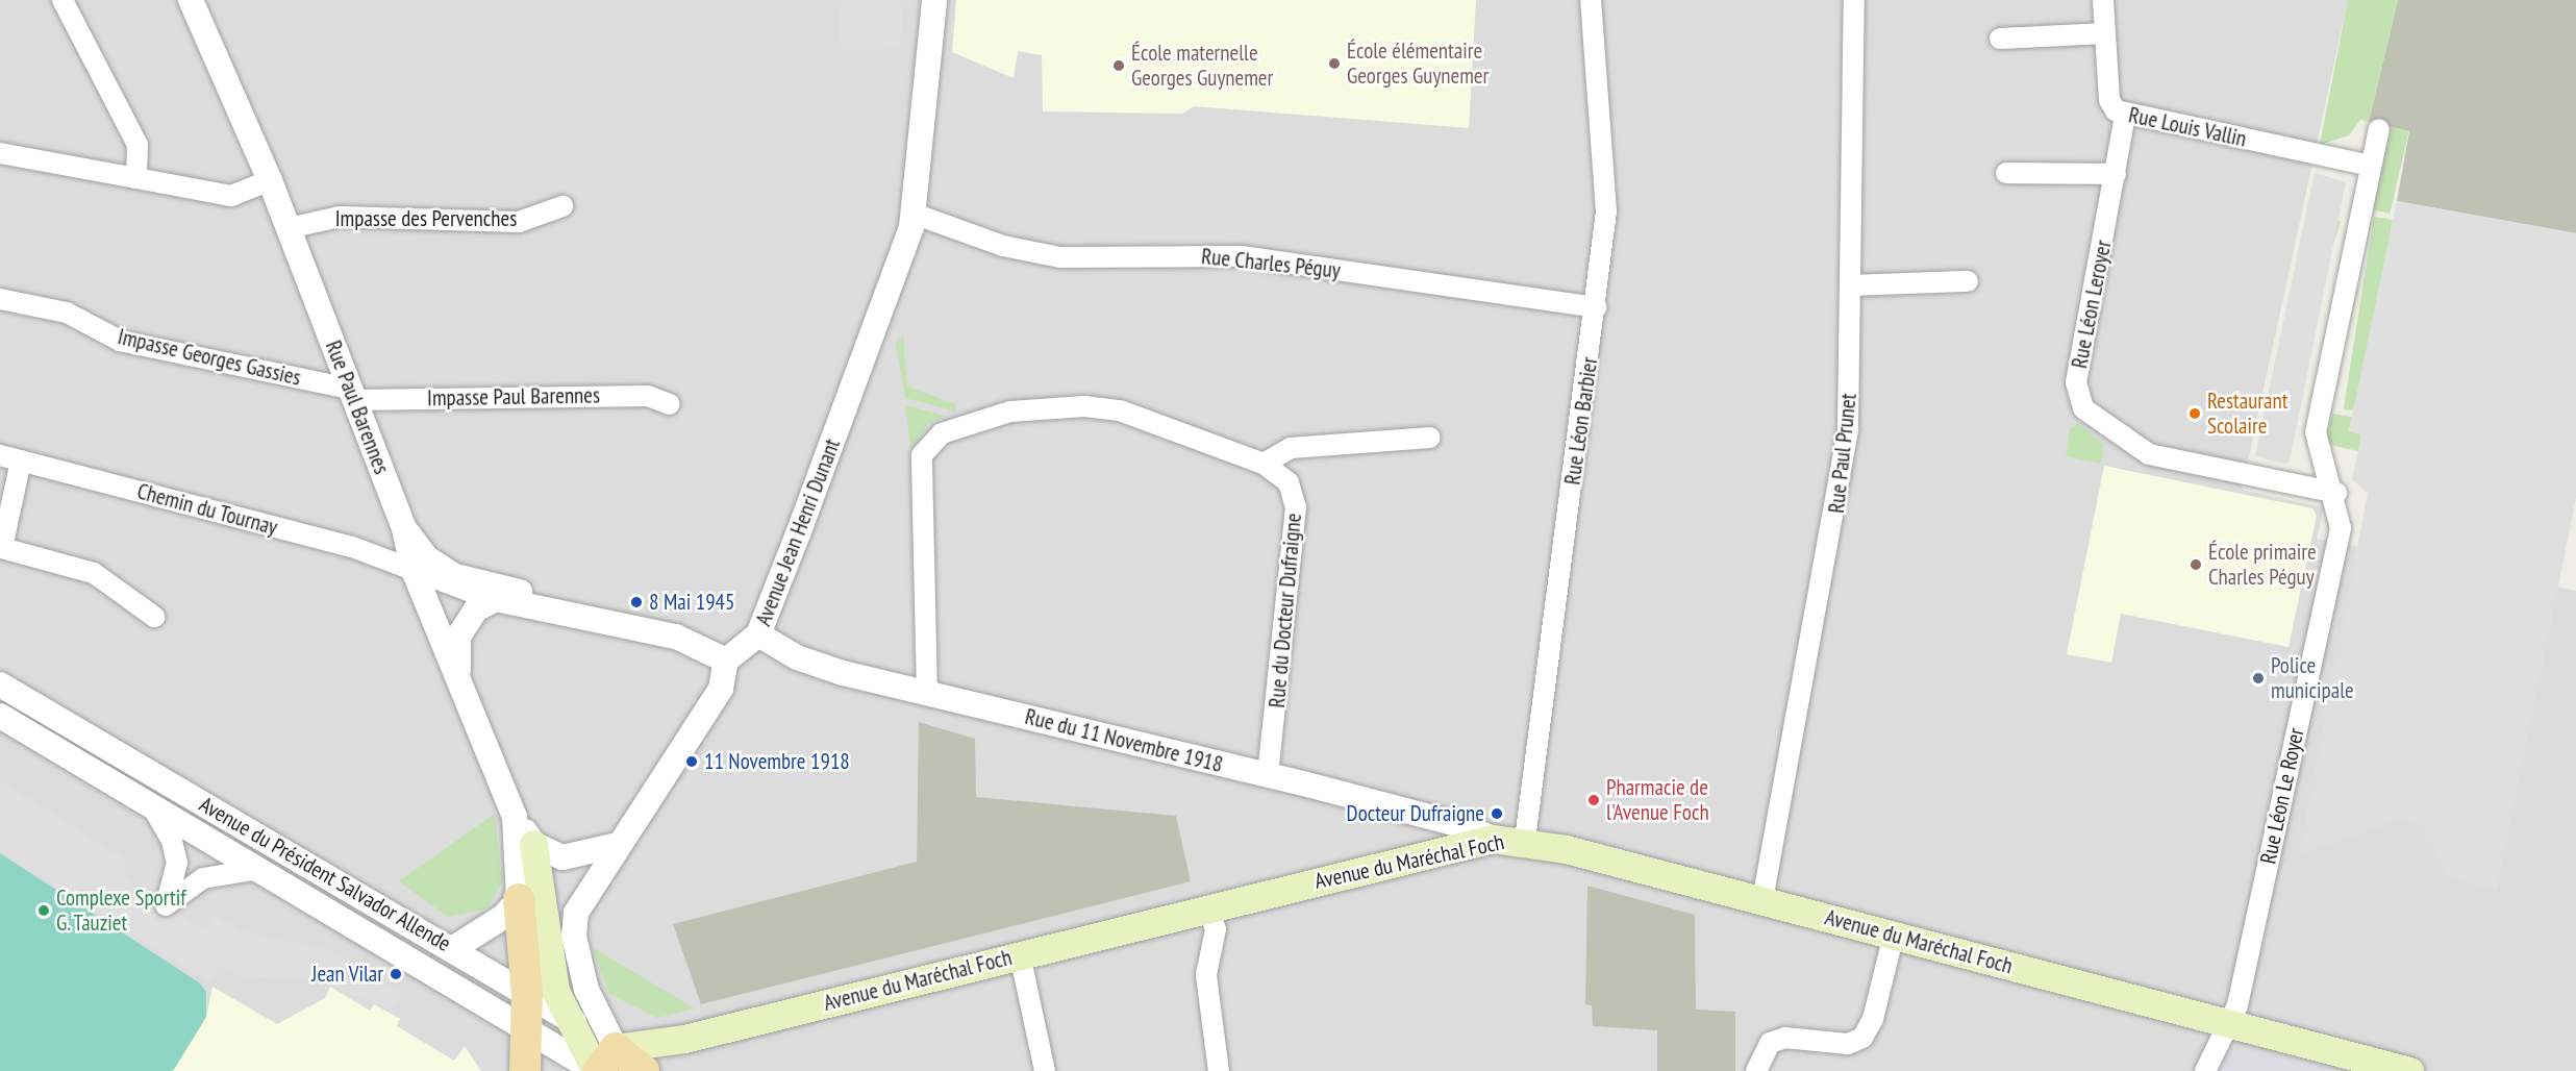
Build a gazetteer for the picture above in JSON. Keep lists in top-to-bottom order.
{
  "streets": {
    "main road": ["Avenue du Maréchal Foch", "Avenue du Président Salvador Allende"],
    "street": [
      "Rue Louis Vallin",
      "Impasse des Pervenches",
      "Rue Charles Péguy",
      "Rue Léon Leroyer",
      "Impasse Georges Gassies",
      "Impasse Paul Barennes",
      "Rue Paul Barennes",
      "Rue Léon Barbier",
      "Rue Paul Prunet",
      "Chemin du Tournay",
      "Avenue Jean Henri Dunant",
      "Rue du Docteur Dufraigne",
      "Rue du 11 Novembre 1918",
      "Rue Léon Le Royer"
    ]
  },
  "crossings": [
    ["Rue Louis Vallin", "Rue Léon Leroyer"],
    ["Impasse des Pervenches", "Rue Paul Barennes"],
    ["Rue Charles Péguy", "Rue Léon Barbier"],
    ["Rue Charles Péguy", "Avenue Jean Henri Dunant"],
    ["Rue Léon Leroyer", "Rue Léon Le Royer"],
    ["Impasse Georges Gassies", "Impasse Paul Barennes"],
    ["Impasse Georges Gassies", "Rue Paul Barennes"],
    ["Impasse Paul Barennes", "Rue Paul Barennes"],
    ["Rue Paul Barennes", "Chemin du Tournay"],
    ["Rue Léon Barbier", "Avenue du Maréchal Foch"],
    ["Rue Paul Prunet", "Avenue du Maréchal Foch"],
    ["Avenue Jean Henri Dunant", "Rue du 11 Novembre 1918"],
    ["Rue du Docteur Dufraigne", "Rue du 11 Novembre 1918"],
    ["Rue du 11 Novembre 1918", "Avenue du Maréchal Foch"],
    ["Rue Léon Le Royer", "Avenue du Maréchal Foch"],
    ["Avenue du Maréchal Foch", "Avenue du Président Salvador Allende"]
  ],
  "places": [
    "École élémentaire Georges Guynemer",
    "École maternelle Georges Guynemer",
    "Restaurant Scolaire",
    "École primaire Charles Péguy",
    "8 Mai 1945",
    "Police municipale",
    "11 Novembre 1918",
    "Pharmacie de l'Avenue Foch",
    "Docteur Dufraigne",
    "Complexe Sportif G. Tauziet",
    "Jean Vilar"
  ]
}
